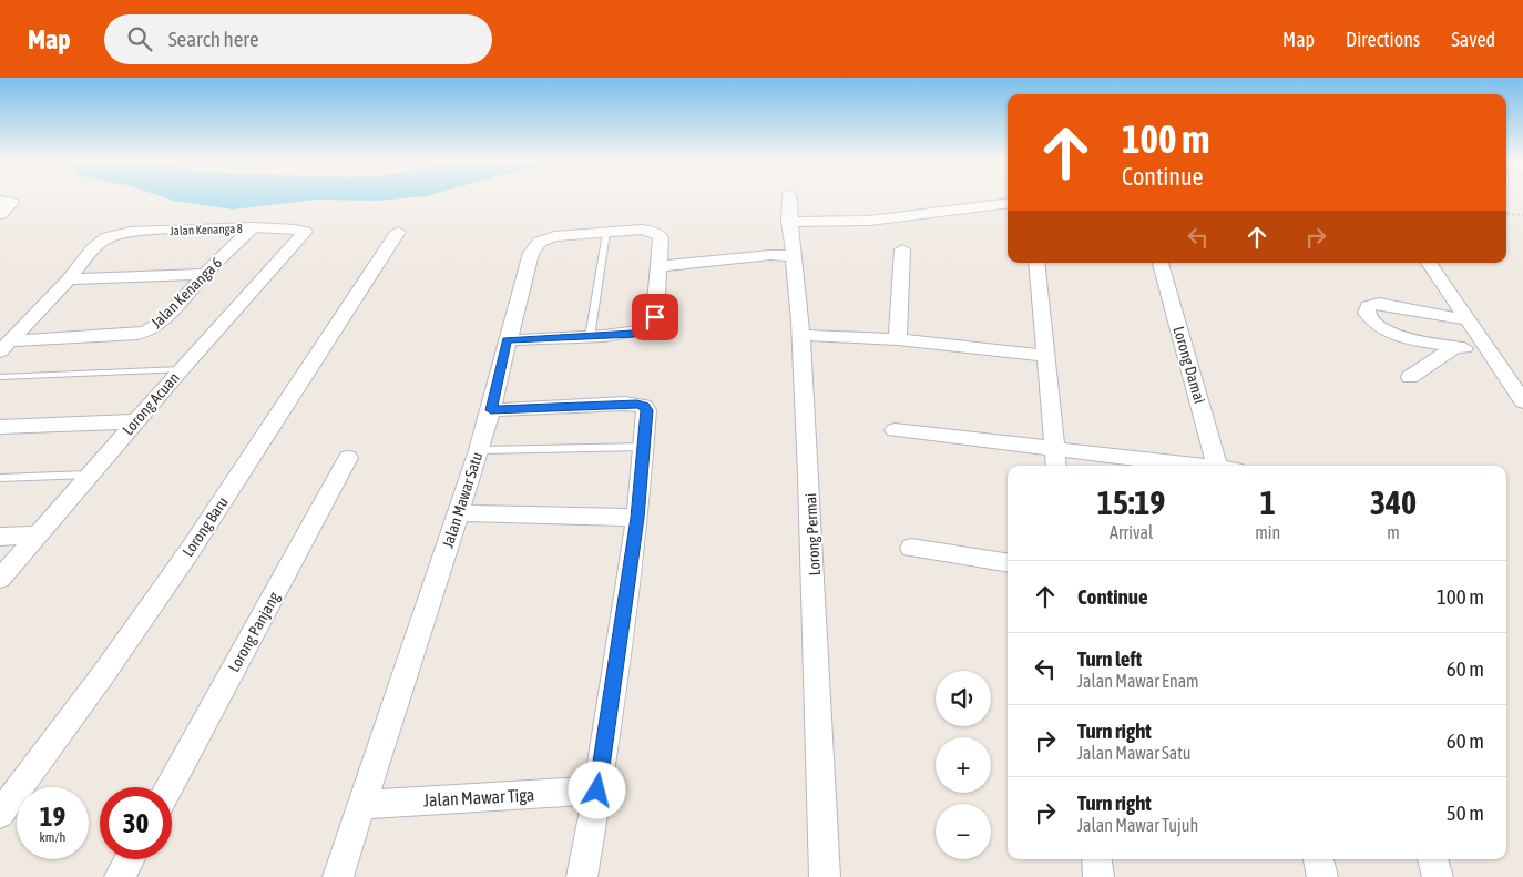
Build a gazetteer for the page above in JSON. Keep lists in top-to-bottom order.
{
  "streets": {
    "street": [
      "Jalan Kenanga 8",
      "Jalan Kenanga 6",
      "Lorong Damai",
      "Lorong Acuan",
      "Jalan Mawar Satu",
      "Lorong Baru",
      "Lorong Permai",
      "Lorong Panjang",
      "Jalan Mawar Tiga"
    ]
  },
  "crossings": [
    ["Jalan Kenanga 8", "Jalan Kenanga 6"],
    ["Jalan Kenanga 8", "Lorong Acuan"],
    ["Jalan Mawar Satu", "Jalan Mawar Tiga"]
  ],
  "page": {
    "header": "Map",
    "search": "Search here",
    "nav": ["Map", "Directions", "Saved"],
    "turn": ["100 m", "Continue"],
    "eta": [
      "15:19",
      "Arrival",
      "1",
      "min",
      "340",
      "m"
    ],
    "list": [
      {
        "name": "Continue",
        "value": "100 m"
      },
      {
        "name": "Turn left",
        "note": "Jalan Mawar Enam",
        "value": "60 m"
      },
      {
        "name": "Turn right",
        "note": "Jalan Mawar Satu",
        "value": "60 m"
      },
      {
        "name": "Turn right",
        "note": "Jalan Mawar Tujuh",
        "value": "50 m"
      }
    ],
    "map_buttons": ["+", "−"],
    "speed": "19 km/h",
    "limit": "30"
  }
}
